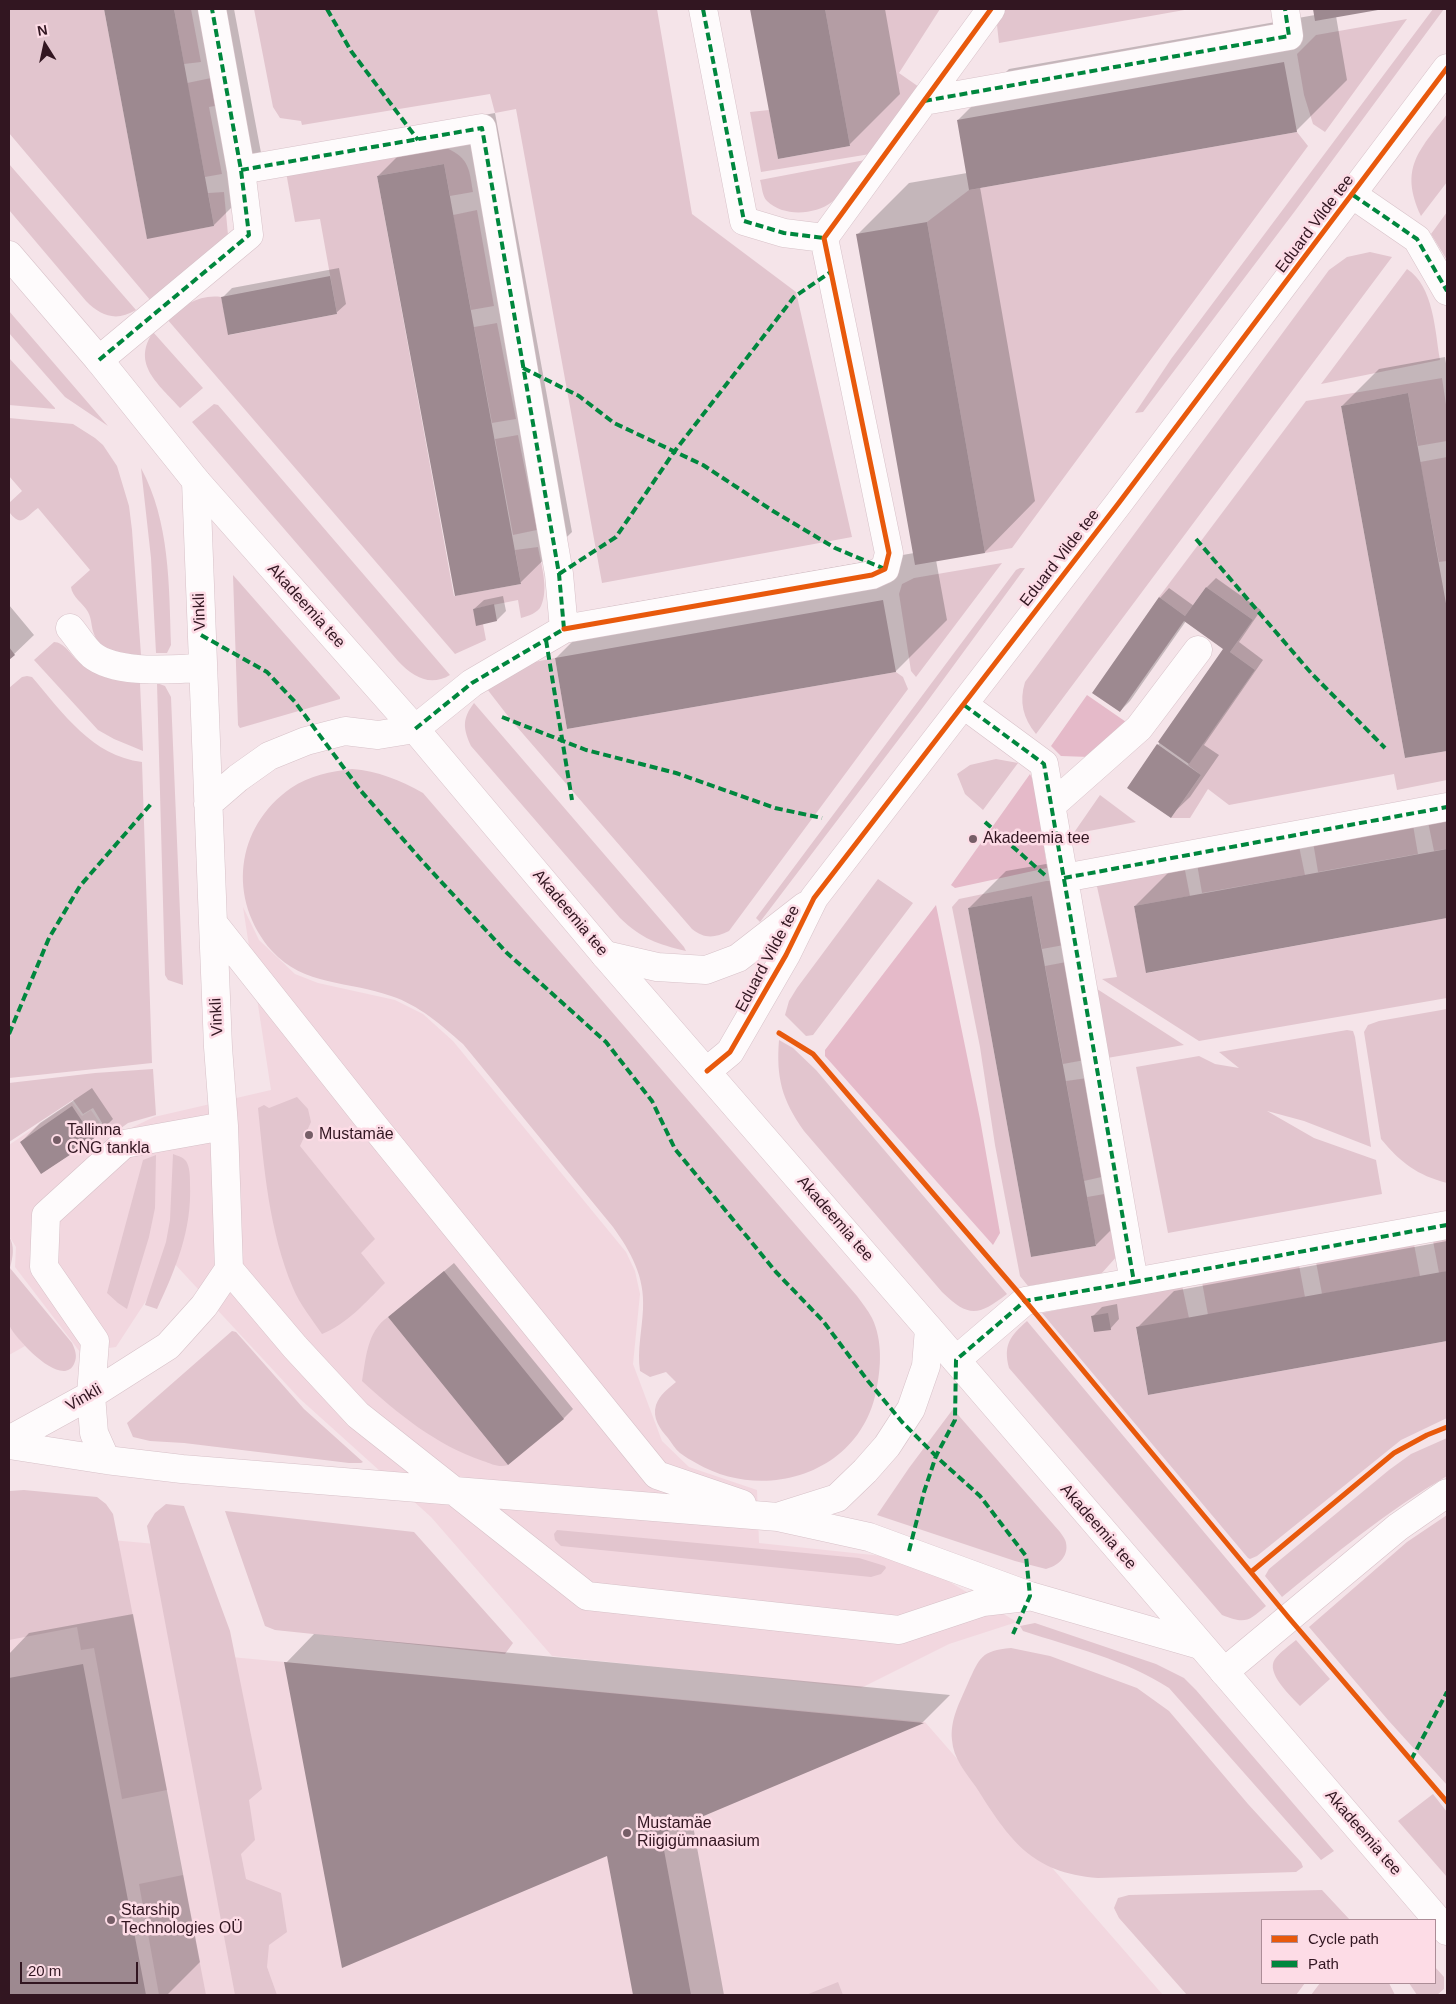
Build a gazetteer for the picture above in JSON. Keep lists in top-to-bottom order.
{
  "streets": {
    "street": ["Eduard Vilde tee", "Akadeemia tee", "Vinkli"]
  },
  "crossings": [
    ["Eduard Vilde tee", "Akadeemia tee"],
    ["Akadeemia tee", "Vinkli"]
  ],
  "places": [
    "Akadeemia tee",
    "Mustamäe",
    "Tallinna CNG tankla",
    "Mustamäe Riigigümnaasium",
    "Starship Technologies OÜ"
  ],
  "legend": ["Cycle path", "Path"],
  "scale_bar": "20 m",
  "north": "top"
}
